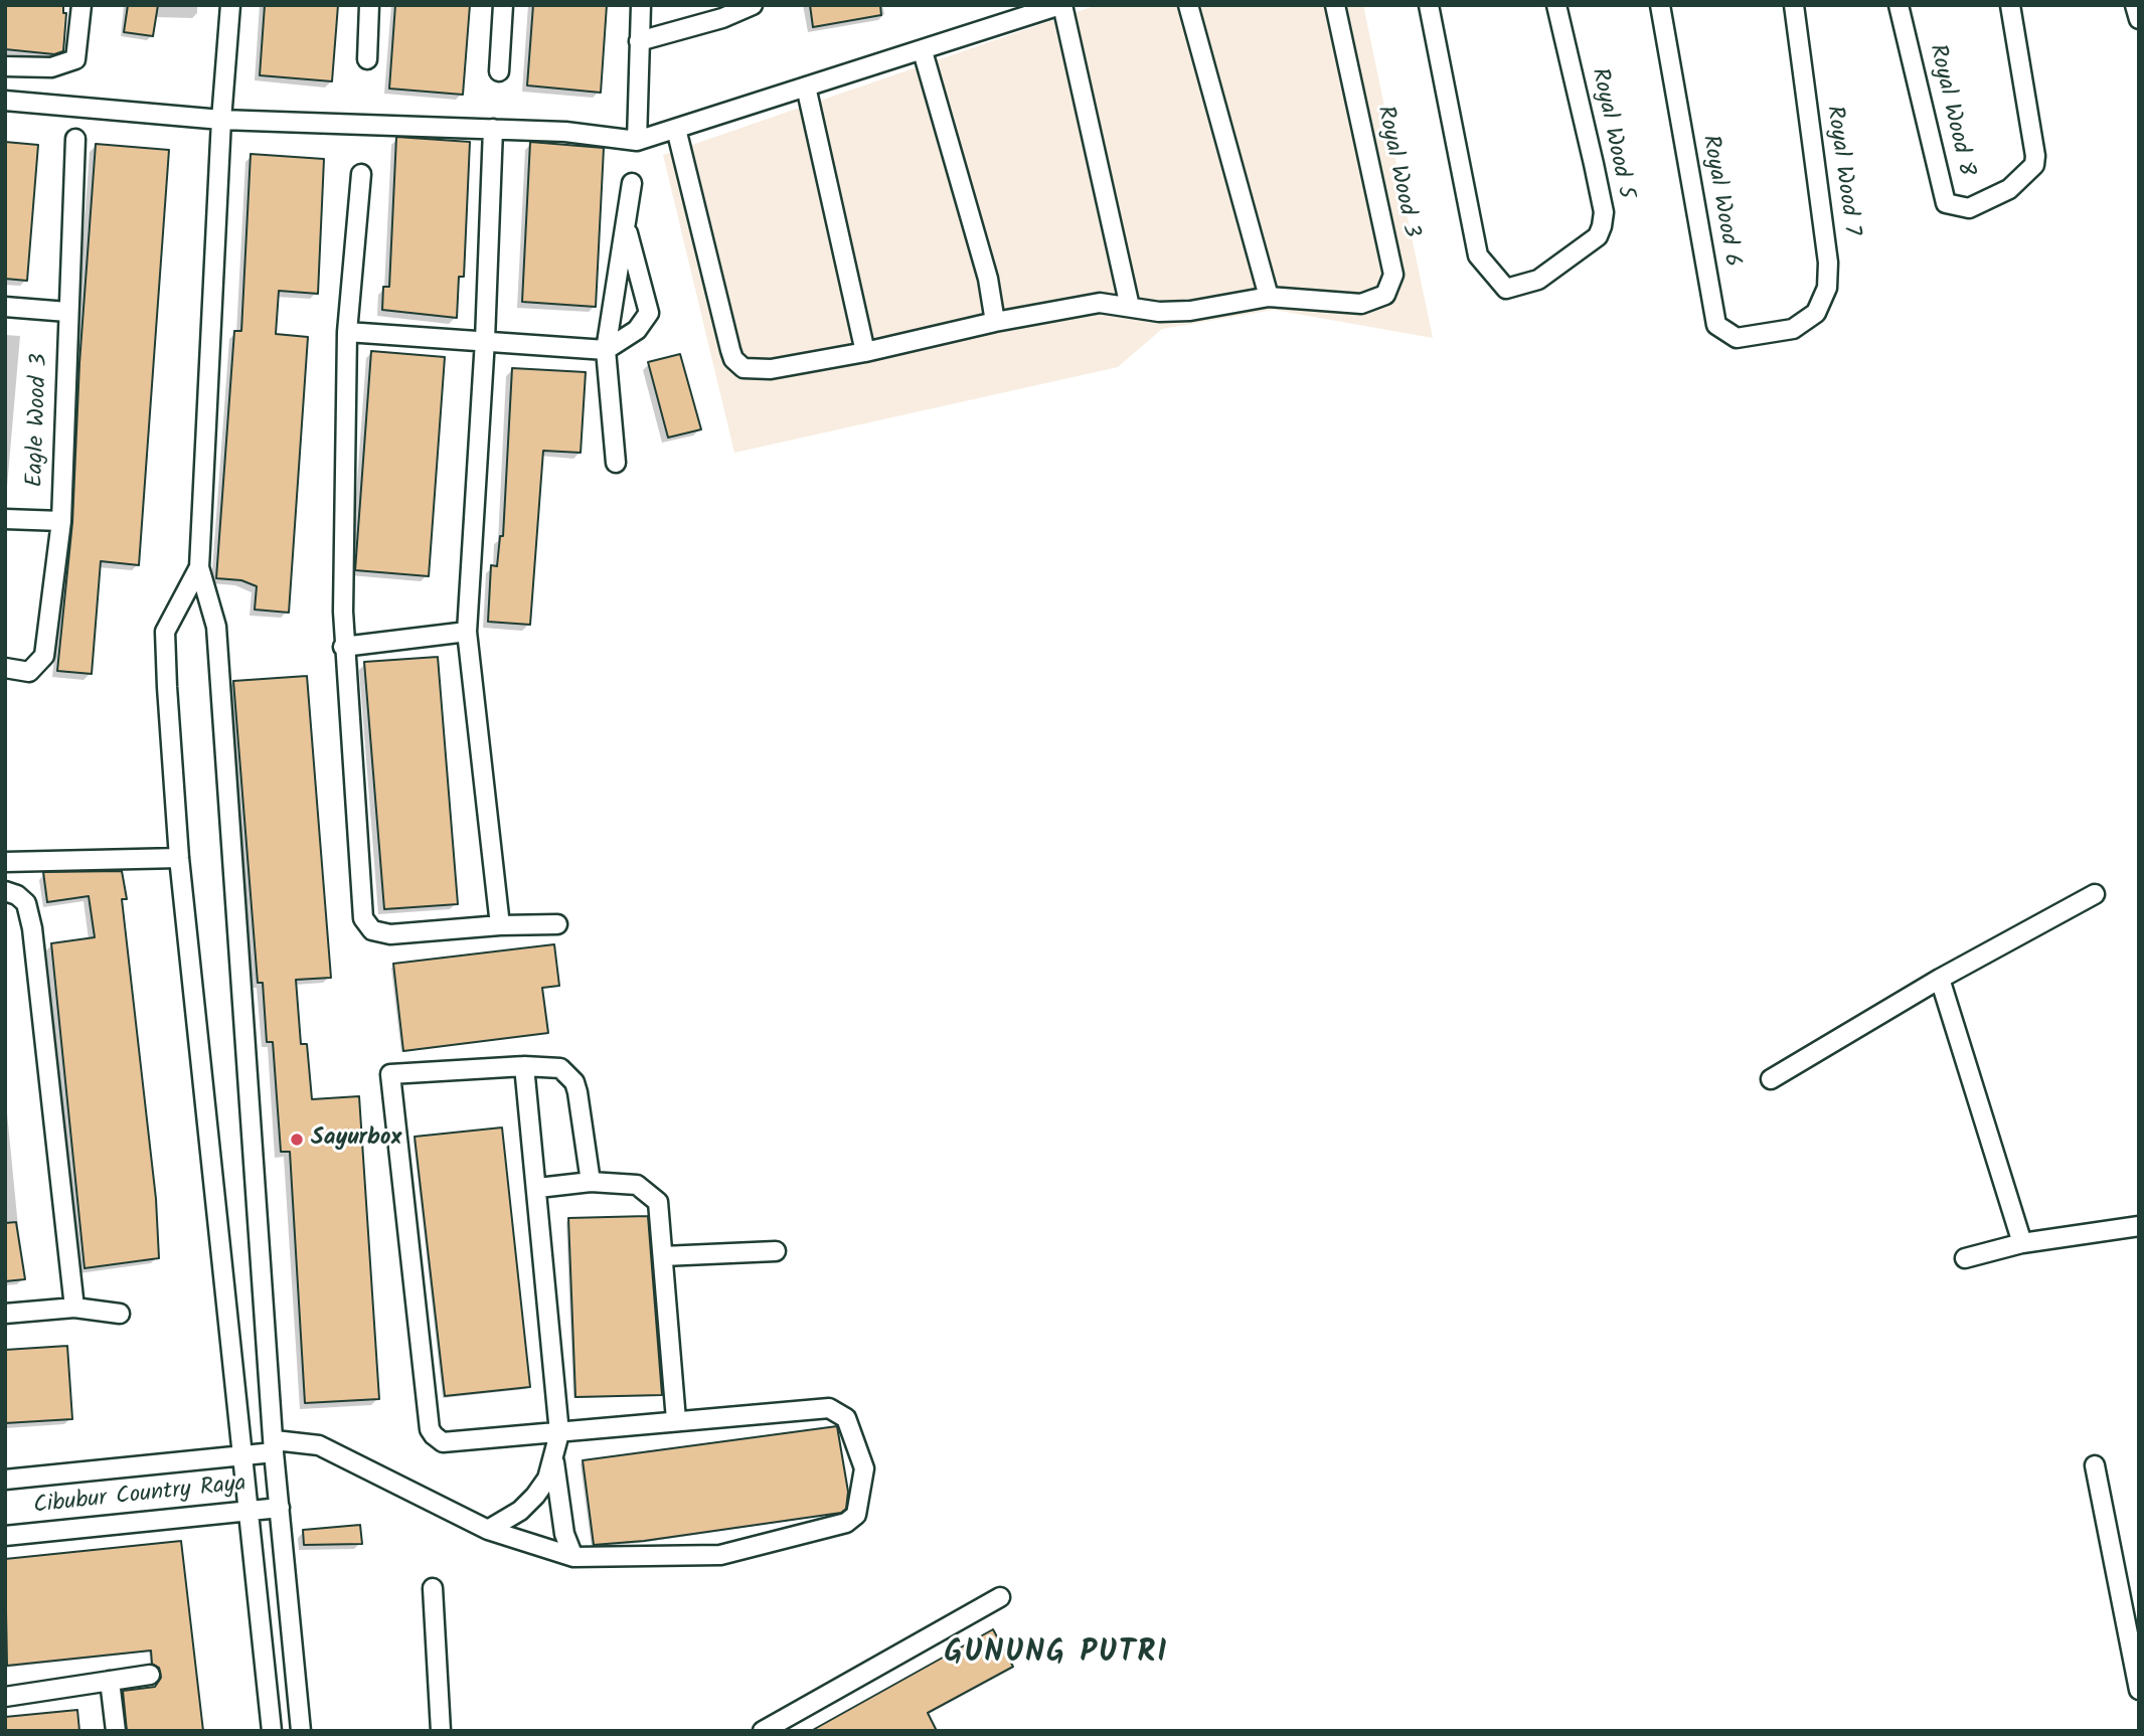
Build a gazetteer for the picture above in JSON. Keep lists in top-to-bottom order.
{
  "streets": {
    "street": [
      "Royal Wood 8",
      "Royal Wood 5",
      "Royal Wood 7",
      "Royal Wood 3",
      "Royal Wood 6",
      "Eagle Wood 3",
      "Cibubur Country Raya"
    ]
  },
  "crossings": [
    ["Royal Wood 7", "Royal Wood 6"]
  ],
  "districts": ["GUNUNG PUTRI"],
  "places": ["Sayurbox"]
}
